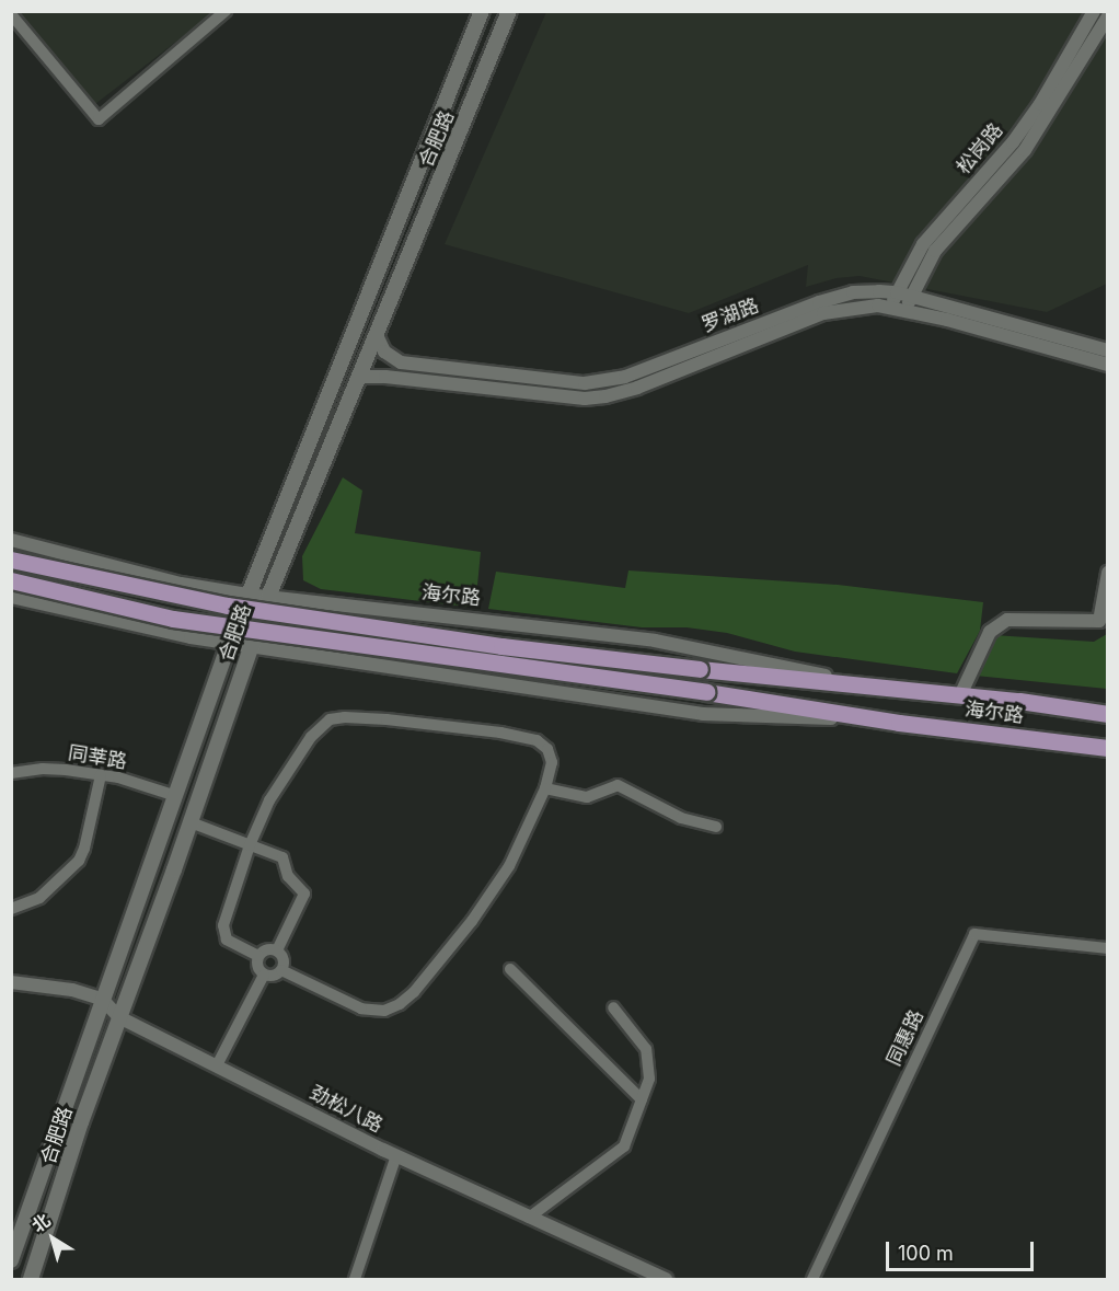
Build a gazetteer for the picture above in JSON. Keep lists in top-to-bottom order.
{
  "streets": {
    "main road": ["合肥路", "海尔路"],
    "street": [
      "松岗路",
      "罗湖路",
      "同莘路",
      "同惠路",
      "劲松八路"
    ]
  },
  "crossings": [
    ["合肥路", "罗湖路"],
    ["合肥路", "海尔路"],
    ["合肥路", "同莘路"],
    ["合肥路", "劲松八路"],
    ["松岗路", "罗湖路"]
  ],
  "scale_bar": "100 m",
  "north": "top left"
}
